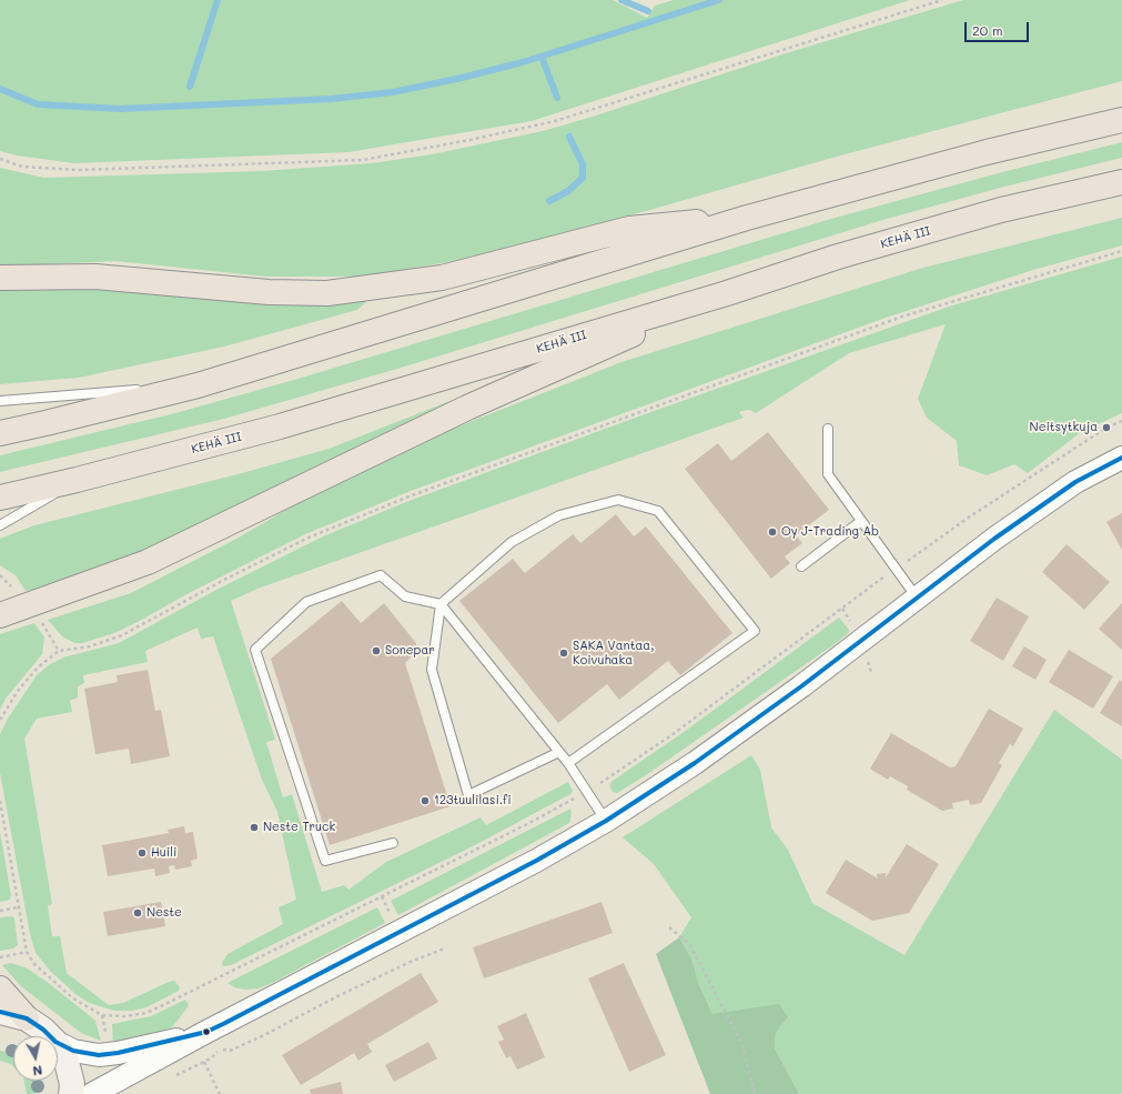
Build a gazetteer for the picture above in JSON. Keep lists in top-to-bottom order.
{
  "streets": {
    "highway": ["KEHÄ III"]
  },
  "places": [
    "Neitsytkuja",
    "Oy J-Trading Ab",
    "Sonepar",
    "SAKA Vantaa, Koivuhaka",
    "123tuulilasi.fi",
    "Neste Truck",
    "Huili",
    "Neste"
  ],
  "scale_bar": "20 m",
  "north": "bottom"
}
